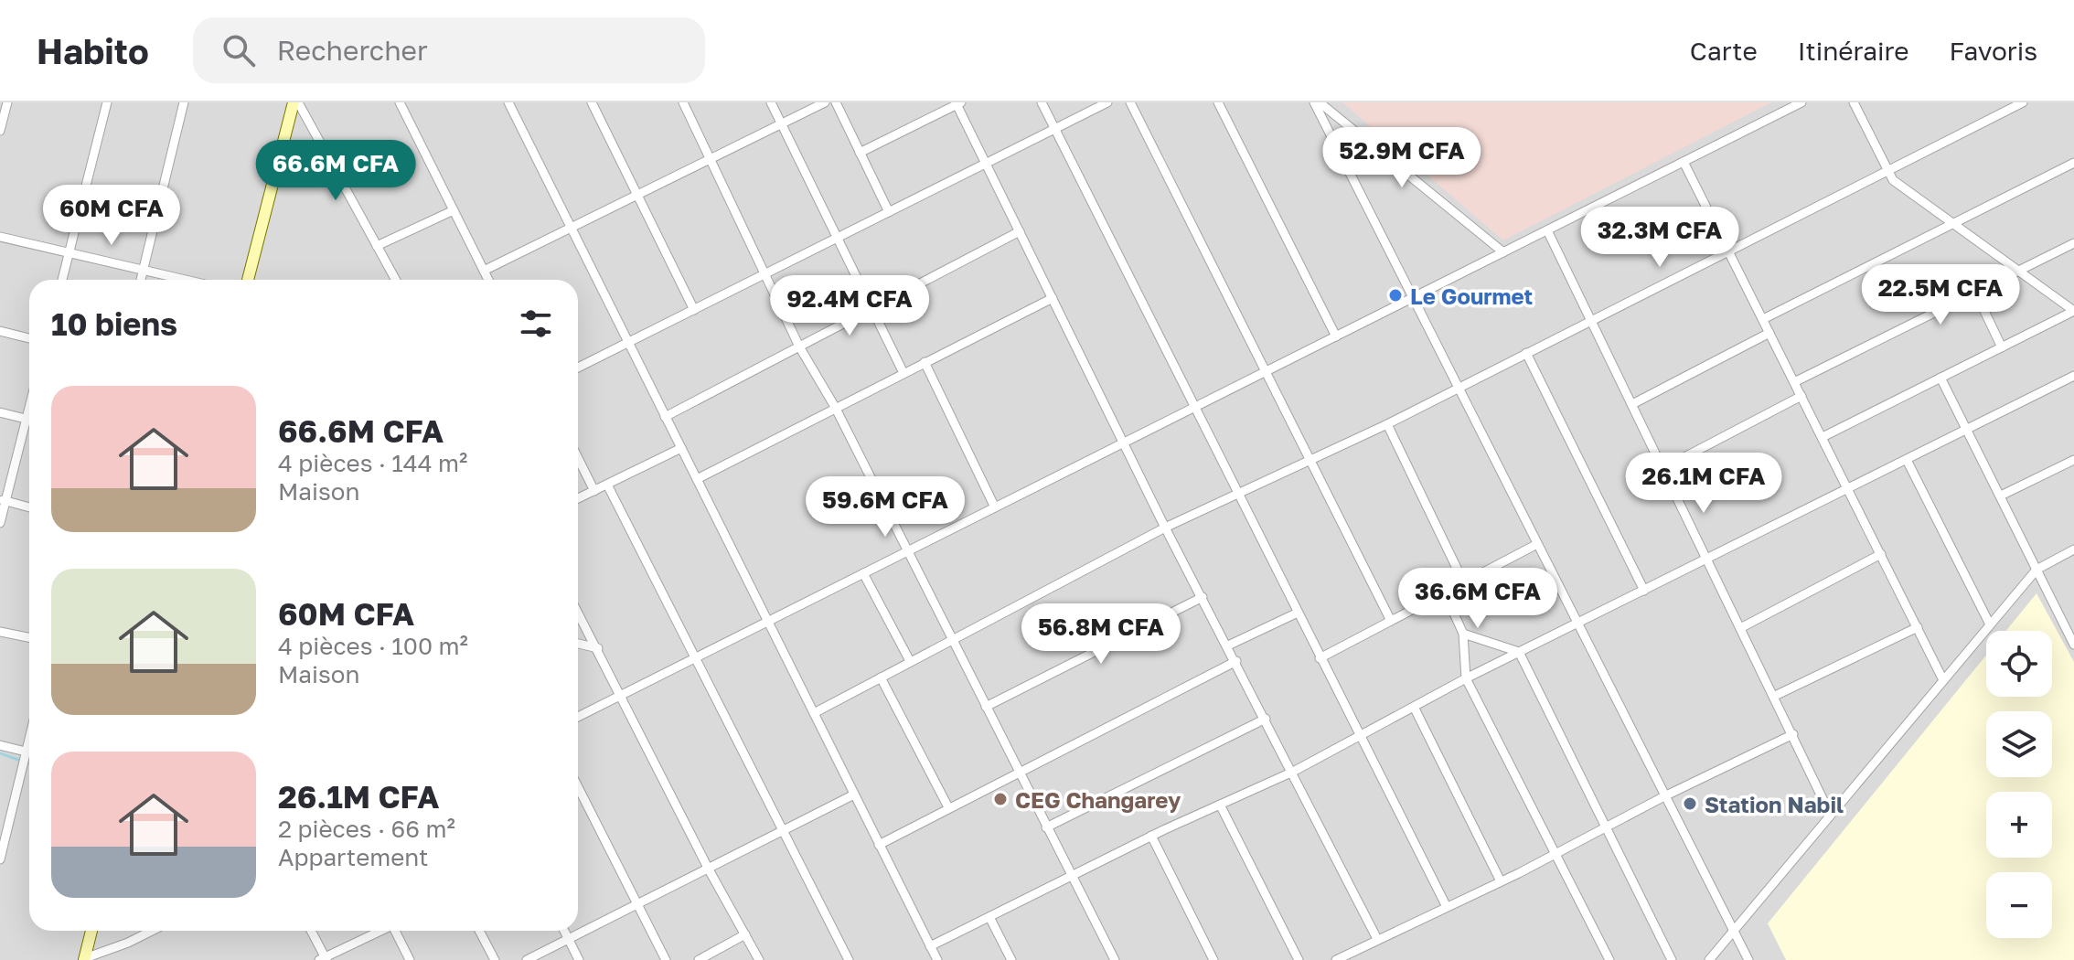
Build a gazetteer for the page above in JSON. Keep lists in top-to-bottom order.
{
  "places": ["Le Gourmet", "CEG Changarey", "Station Nabil"],
  "page": {
    "header": "Habito",
    "search": "Rechercher",
    "nav": ["Carte", "Itinéraire", "Favoris"],
    "price": [
      "52.9M CFA",
      "66.6M CFA",
      "60M CFA",
      "32.3M CFA",
      "22.5M CFA",
      "92.4M CFA",
      "26.1M CFA",
      "59.6M CFA",
      "36.6M CFA",
      "56.8M CFA"
    ],
    "heading": "10 biens",
    "list": [
      {
        "name": "66.6M CFA",
        "note": "4 pièces · 144 m² · Maison"
      },
      {
        "name": "60M CFA",
        "note": "4 pièces · 100 m² · Maison"
      },
      {
        "name": "26.1M CFA",
        "note": "2 pièces · 66 m² · Appartement"
      }
    ],
    "map_buttons": ["+", "−"]
  }
}
